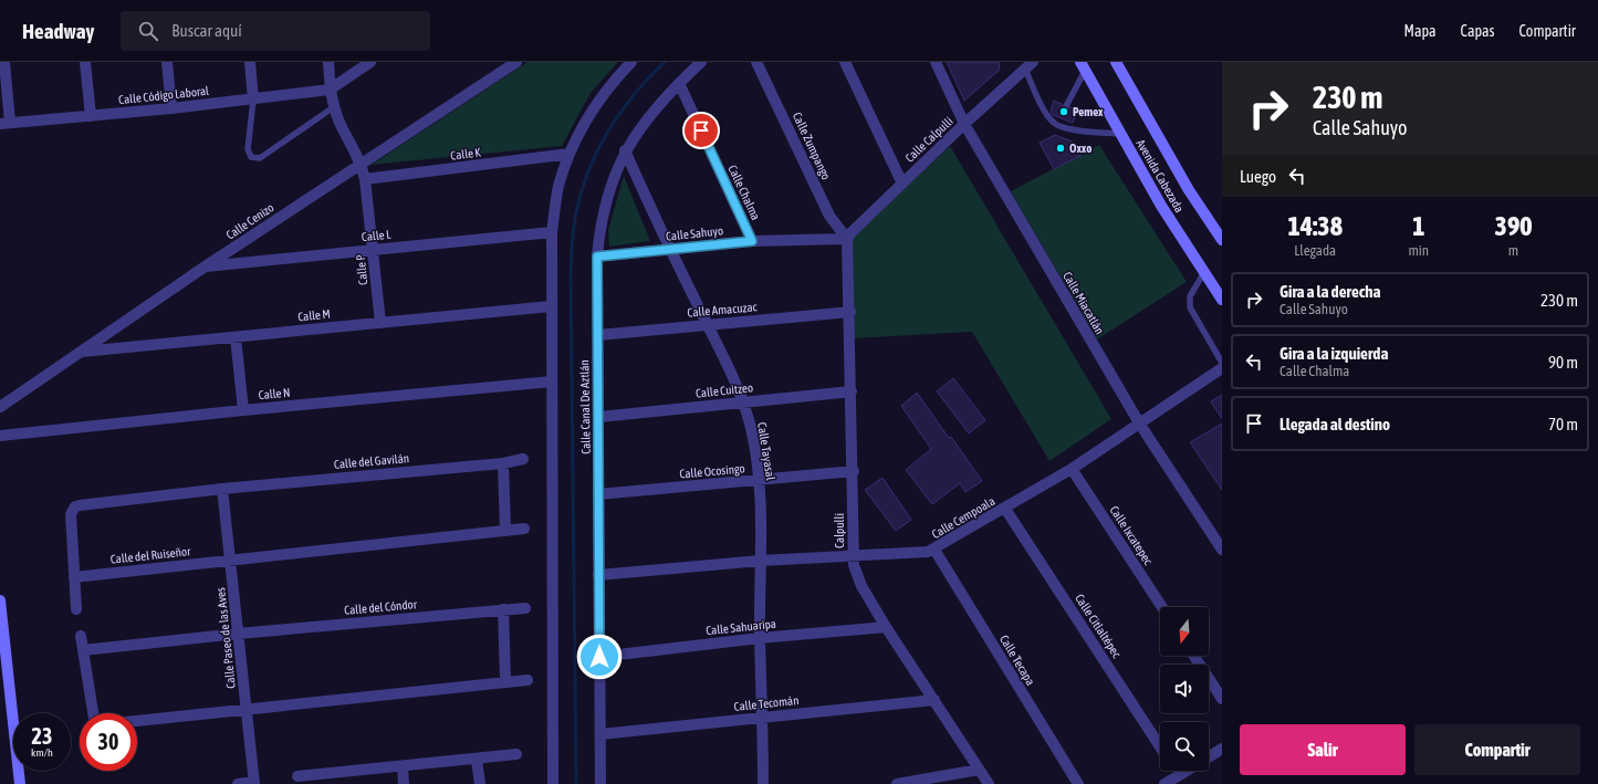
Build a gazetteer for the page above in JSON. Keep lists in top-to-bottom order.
{
  "streets": {
    "main road": ["Avenida Cabezada"],
    "street": [
      "Calle Código Laboral",
      "Calle Calpulli",
      "Calle Zumpango",
      "Calle K",
      "Calle Chalma",
      "Calle Cenizo",
      "Calle Sahuyo",
      "Calle L",
      "Calle P",
      "Calle Miacatlán",
      "Calle Amacuzac",
      "Calle M",
      "Calle Cuitzeo",
      "Calle N",
      "Calle Canal De Aztlán",
      "Calle Tayasal",
      "Calle del Gavilán",
      "Calle Ocosingo",
      "Calle Cempoala",
      "Calpulli",
      "Calle Ixcatepec",
      "Calle del Ruiseñor",
      "Calle del Cóndor",
      "Calle Citlaltépec",
      "Calle Sahuaripa",
      "Calle Paseo de las Aves",
      "Calle Tecapa",
      "Calle Tecomán"
    ]
  },
  "crossings": [
    ["Calle Código Laboral", "Calle P"],
    ["Calle Calpulli", "Calle Zumpango"],
    ["Calle Calpulli", "Calle Sahuyo"],
    ["Calle Calpulli", "Calle Miacatlán"],
    ["Calle Calpulli", "Calpulli"],
    ["Calle Zumpango", "Calle Sahuyo"],
    ["Calle Zumpango", "Calpulli"],
    ["Calle K", "Calle P"],
    ["Calle Chalma", "Calle Sahuyo"],
    ["Calle Chalma", "Calle Canal De Aztlán"],
    ["Calle Cenizo", "Calle L"],
    ["Calle Cenizo", "Calle P"],
    ["Calle Cenizo", "Calle M"],
    ["Calle Sahuyo", "Calle Canal De Aztlán"],
    ["Calle Sahuyo", "Calle Tayasal"],
    ["Calle Sahuyo", "Calpulli"],
    ["Calle L", "Calle P"],
    ["Calle P", "Calle M"],
    ["Calle Miacatlán", "Calle Cempoala"],
    ["Calle Amacuzac", "Calle Canal De Aztlán"],
    ["Calle Amacuzac", "Calle Tayasal"],
    ["Calle Amacuzac", "Calpulli"],
    ["Calle Cuitzeo", "Calle Canal De Aztlán"],
    ["Calle Cuitzeo", "Calle Tayasal"],
    ["Calle Cuitzeo", "Calpulli"],
    ["Calle Canal De Aztlán", "Calle Tayasal"],
    ["Calle Canal De Aztlán", "Calle Ocosingo"],
    ["Calle Canal De Aztlán", "Calle Cempoala"],
    ["Calle Canal De Aztlán", "Calle Sahuaripa"],
    ["Calle Canal De Aztlán", "Calle Tecomán"],
    ["Calle Tayasal", "Calle Ocosingo"],
    ["Calle Tayasal", "Calle Cempoala"],
    ["Calle Tayasal", "Calle Sahuaripa"],
    ["Calle Tayasal", "Calle Tecomán"],
    ["Calle del Gavilán", "Calle Paseo de las Aves"],
    ["Calle Ocosingo", "Calpulli"],
    ["Calle Cempoala", "Calpulli"],
    ["Calle Cempoala", "Calle Ixcatepec"],
    ["Calle Cempoala", "Calle Citlaltépec"],
    ["Calle Cempoala", "Calle Tecapa"],
    ["Calpulli", "Calle Sahuaripa"],
    ["Calpulli", "Calle Tecomán"],
    ["Calle del Ruiseñor", "Calle Paseo de las Aves"],
    ["Calle del Cóndor", "Calle Paseo de las Aves"]
  ],
  "places": ["Pemex", "Oxxo"],
  "north": "bottom",
  "page": {
    "header": "Headway",
    "search": "Buscar aquí",
    "nav": ["Mapa", "Capas", "Compartir"],
    "turn": ["230 m", "Calle Sahuyo"],
    "then": "Luego",
    "eta": [
      "14:38",
      "Llegada",
      "1",
      "min",
      "390",
      "m"
    ],
    "list": [
      {
        "name": "Gira a la derecha",
        "note": "Calle Sahuyo",
        "value": "230 m"
      },
      {
        "name": "Gira a la izquierda",
        "note": "Calle Chalma",
        "value": "90 m"
      },
      {
        "name": "Llegada al destino",
        "value": "70 m"
      }
    ],
    "speed": "23 km/h",
    "limit": "30",
    "buttons": ["Salir", "Compartir"]
  }
}
